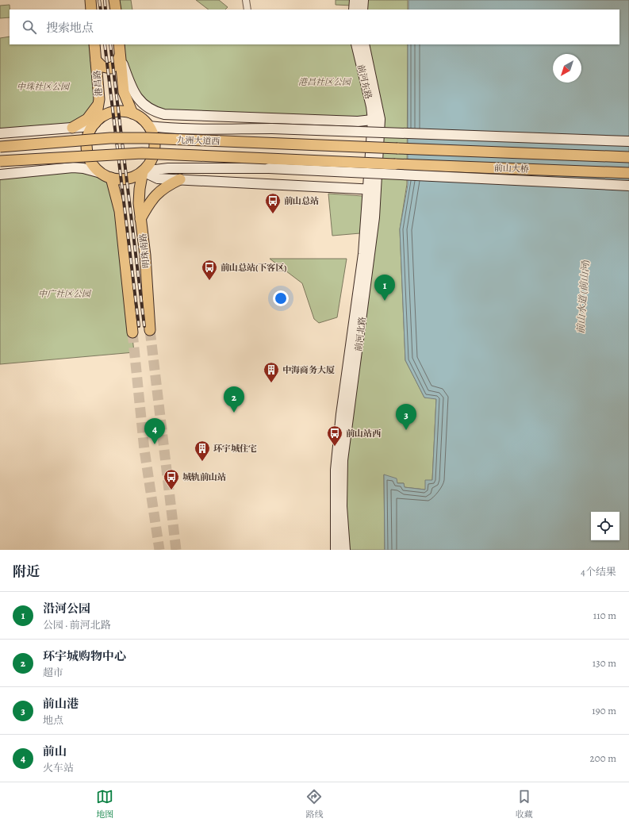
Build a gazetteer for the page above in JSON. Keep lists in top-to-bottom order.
{
  "streets": {
    "main road": [
      "前河东路",
      "港昌路",
      "九洲大道西",
      "前山大桥",
      "明珠南路",
      "前河北路"
    ]
  },
  "crossings": [
    ["前河东路", "前河北路"],
    ["港昌路", "明珠南路"],
    ["九洲大道西", "前山大桥"]
  ],
  "water": ["前山水道 (前山河)"],
  "parks": ["港昌社区公园", "中珠社区公园", "中广社区公园"],
  "places": {
    "bus stop": [
      "前山总站",
      "前山总站(下客区)",
      "前山站西",
      "城轨前山站"
    ],
    "building": ["中海商务大厦", "环宇城住宅"]
  },
  "north": "bottom left",
  "page": {
    "search": "搜索地点",
    "pins": [
      "1",
      "2",
      "3",
      "4"
    ],
    "heading": ["附近", "4个结果"],
    "list": [
      {
        "mark": "1",
        "name": "沿河公园",
        "note": "公园 · 前河北路",
        "value": "110 m"
      },
      {
        "mark": "2",
        "name": "环宇城购物中心",
        "note": "超市",
        "value": "130 m"
      },
      {
        "mark": "3",
        "name": "前山港",
        "note": "地点",
        "value": "190 m"
      },
      {
        "mark": "4",
        "name": "前山",
        "note": "火车站",
        "value": "200 m"
      }
    ],
    "nav": ["地图", "路线", "收藏"]
  }
}
